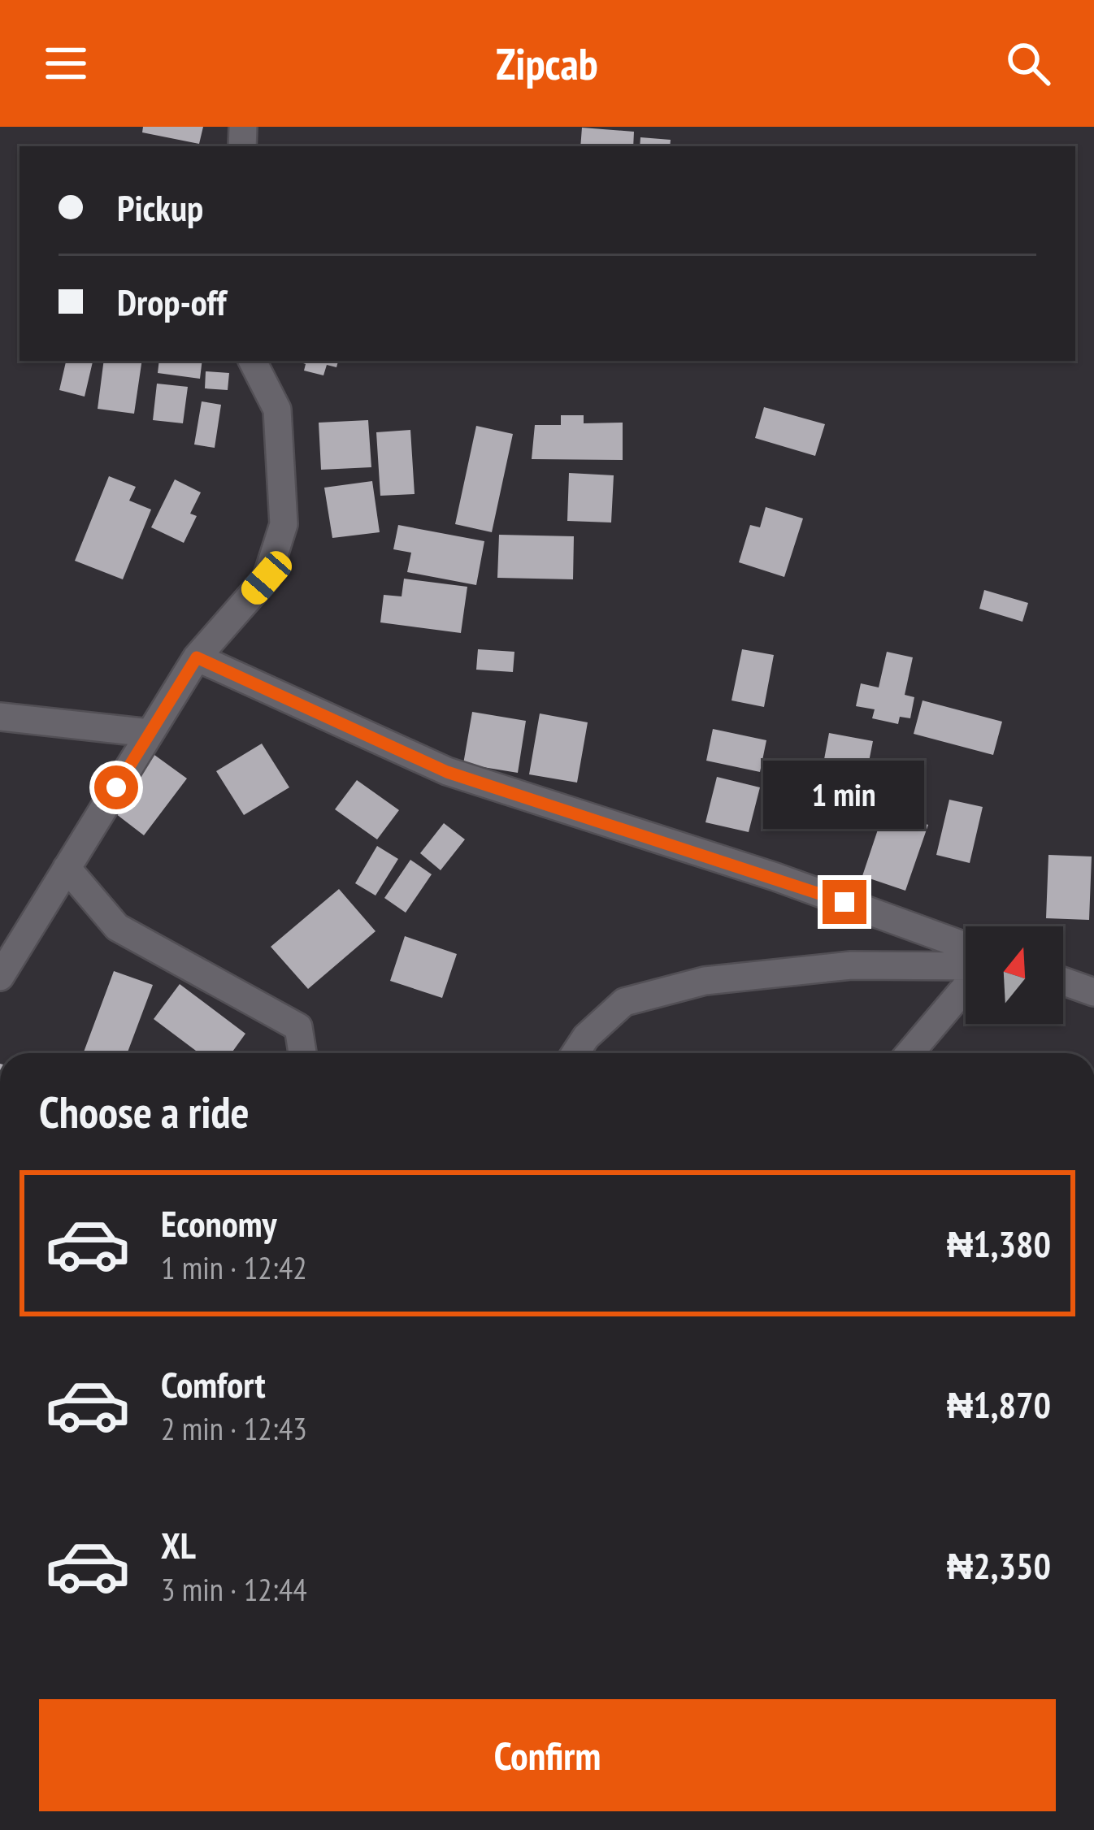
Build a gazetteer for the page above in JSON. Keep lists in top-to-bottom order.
{
  "north": "top",
  "page": {
    "header": "Zipcab",
    "banner": ["Pickup", "Drop-off"],
    "bubble": "1 min",
    "heading": "Choose a ride",
    "list": [
      {
        "name": "Economy",
        "note": "1 min · 12:42",
        "value": "₦1,380"
      },
      {
        "name": "Comfort",
        "note": "2 min · 12:43",
        "value": "₦1,870"
      },
      {
        "name": "XL",
        "note": "3 min · 12:44",
        "value": "₦2,350"
      }
    ],
    "buttons": "Confirm"
  }
}
